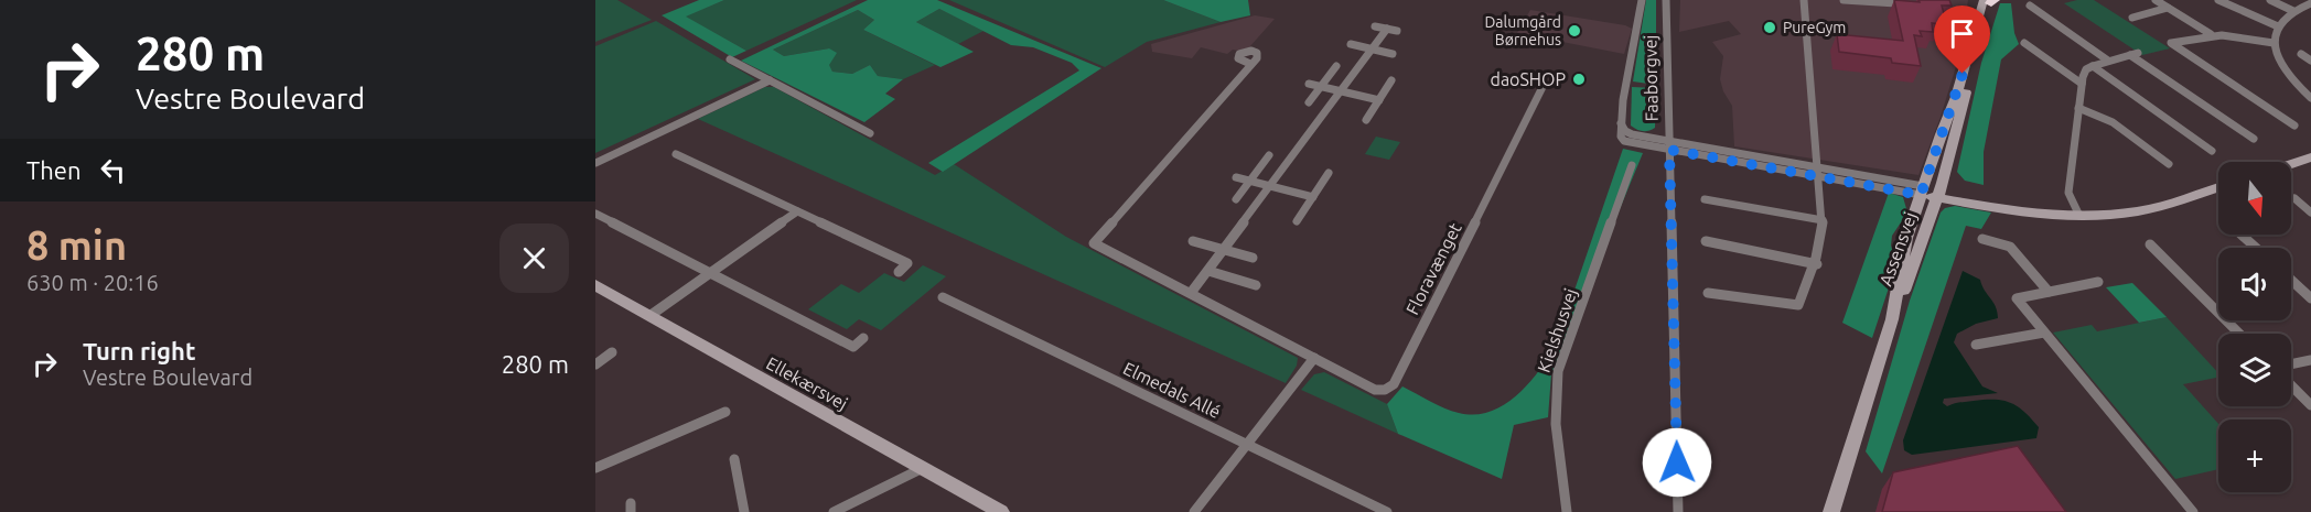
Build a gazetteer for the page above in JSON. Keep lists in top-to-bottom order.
{
  "streets": {
    "main road": ["Assensvej", "Ellekærsvej"],
    "street": [
      "Faaborgvej",
      "Floravænget",
      "Kielshusvej",
      "Elmedals Allé"
    ]
  },
  "places": ["PureGym", "Dalumgård Børnehus", "daoSHOP"],
  "north": "bottom",
  "page": {
    "turn": ["280 m", "Vestre Boulevard"],
    "then": "Then",
    "map_buttons": "+",
    "heading": ["8 min", "630 m · 20:16"],
    "list": [
      {
        "name": "Turn right",
        "note": "Vestre Boulevard",
        "value": "280 m"
      }
    ]
  }
}
